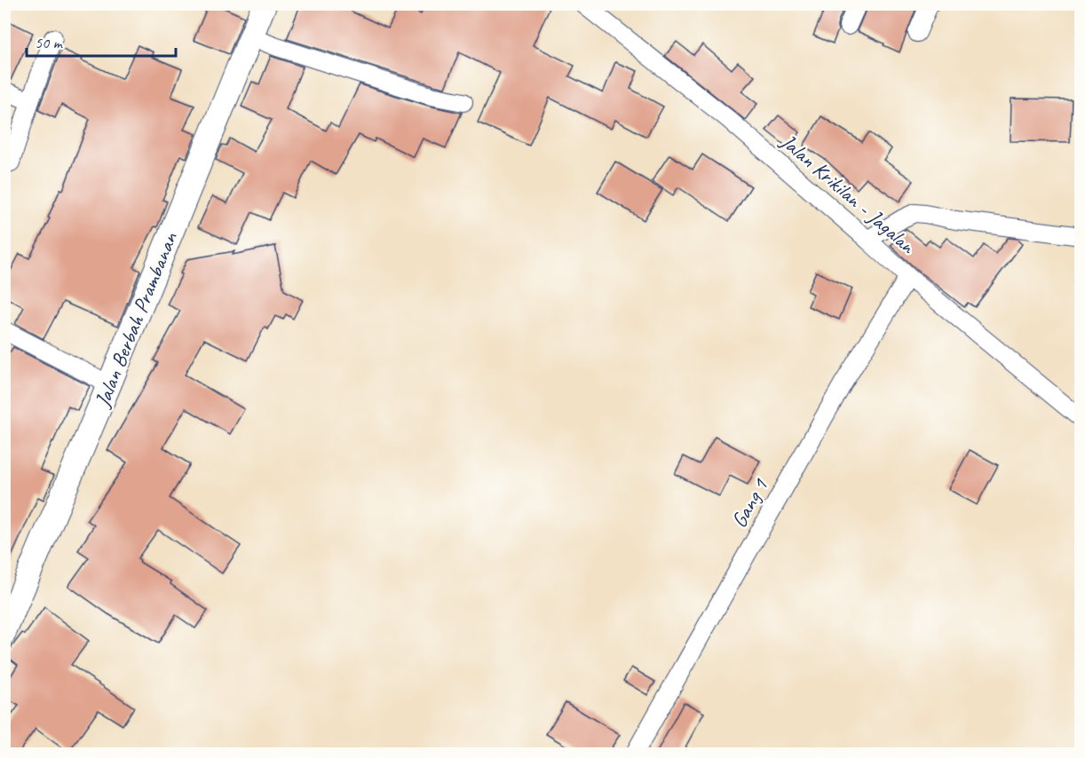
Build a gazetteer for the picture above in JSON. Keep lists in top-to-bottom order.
{
  "streets": {
    "main road": ["Jalan Berbah Prambanan"],
    "street": ["Jalan Krikilan - Jagalan", "Gang 1"]
  },
  "crossings": [
    ["Jalan Krikilan - Jagalan", "Gang 1"]
  ],
  "scale_bar": "50 m"
}
